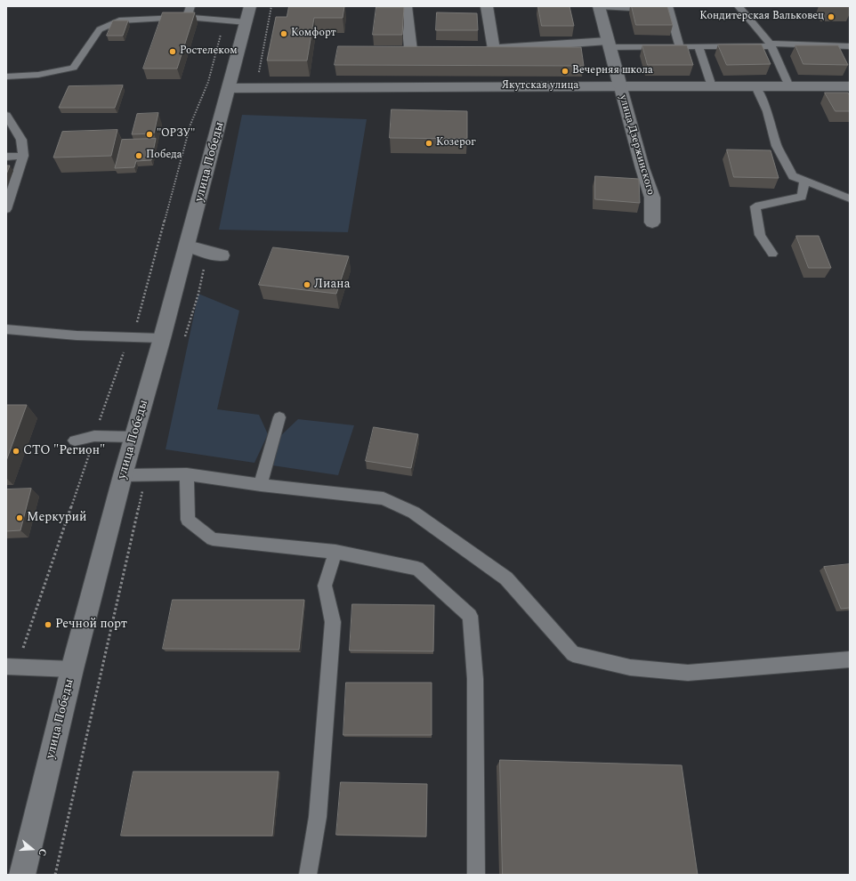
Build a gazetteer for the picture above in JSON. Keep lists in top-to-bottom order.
{
  "streets": {
    "street": ["Якутская улица", "улица Дзержинского", "улица Победы"]
  },
  "crossings": [
    ["Якутская улица", "улица Дзержинского"],
    ["Якутская улица", "улица Победы"]
  ],
  "places": [
    "Кондитерская Вальковец",
    "Комфорт",
    "Ростелеком",
    "Вечерняя школа",
    "\"ОРЗУ\"",
    "Козерог",
    "Победа",
    "Лиана",
    "СТО \"Регион\"",
    "Меркурий",
    "Речной порт"
  ],
  "north": "right"
}
